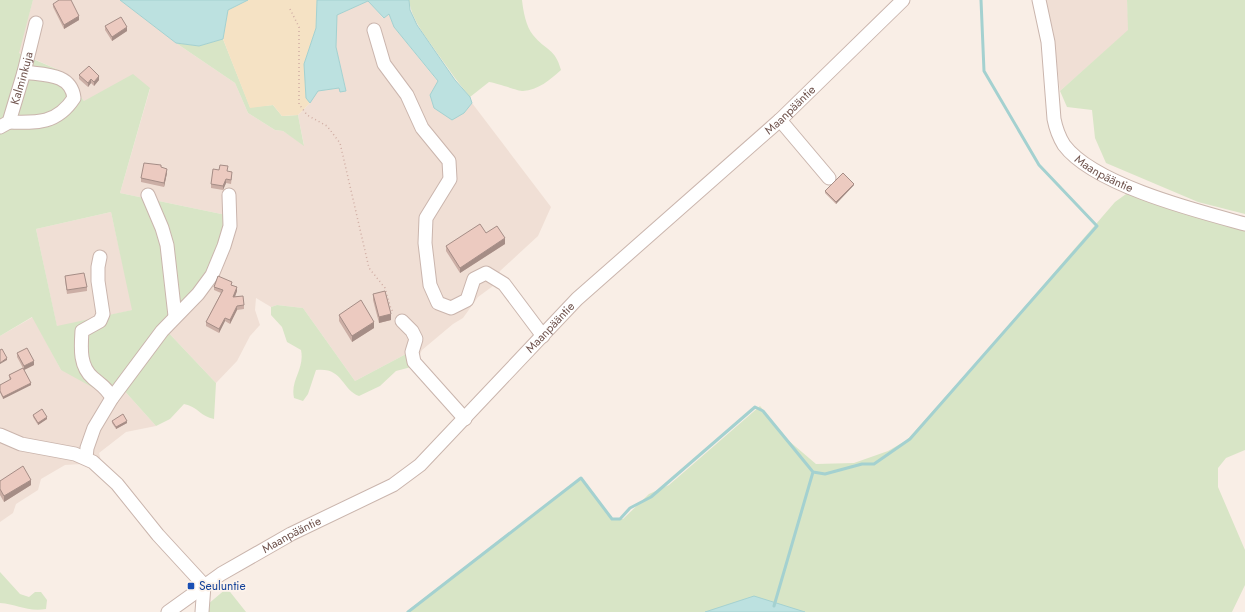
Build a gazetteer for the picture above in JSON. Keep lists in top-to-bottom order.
{
  "streets": {
    "street": ["Kalminkuja", "Maanpääntie"]
  },
  "places": {
    "transit": ["Seuluntie"]
  }
}
